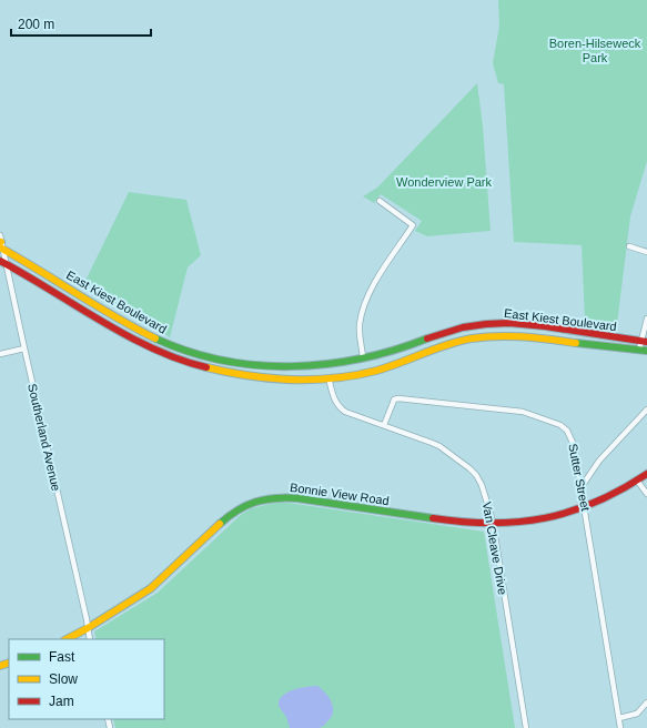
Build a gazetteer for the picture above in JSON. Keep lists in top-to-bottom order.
{
  "streets": {
    "main road": ["East Kiest Boulevard", "Bonnie View Road"],
    "street": ["Southerland Avenue", "Sutter Street", "Van Cleave Drive"]
  },
  "crossings": [
    ["East Kiest Boulevard", "Van Cleave Drive"],
    ["Southerland Avenue", "Bonnie View Road"],
    ["Sutter Street", "Bonnie View Road"],
    ["Sutter Street", "Van Cleave Drive"],
    ["Bonnie View Road", "Van Cleave Drive"]
  ],
  "parks": ["Boren-Hilseweck Park", "Wonderview Park"],
  "legend": ["Fast", "Slow", "Jam"],
  "scale_bar": "200 m"
}
